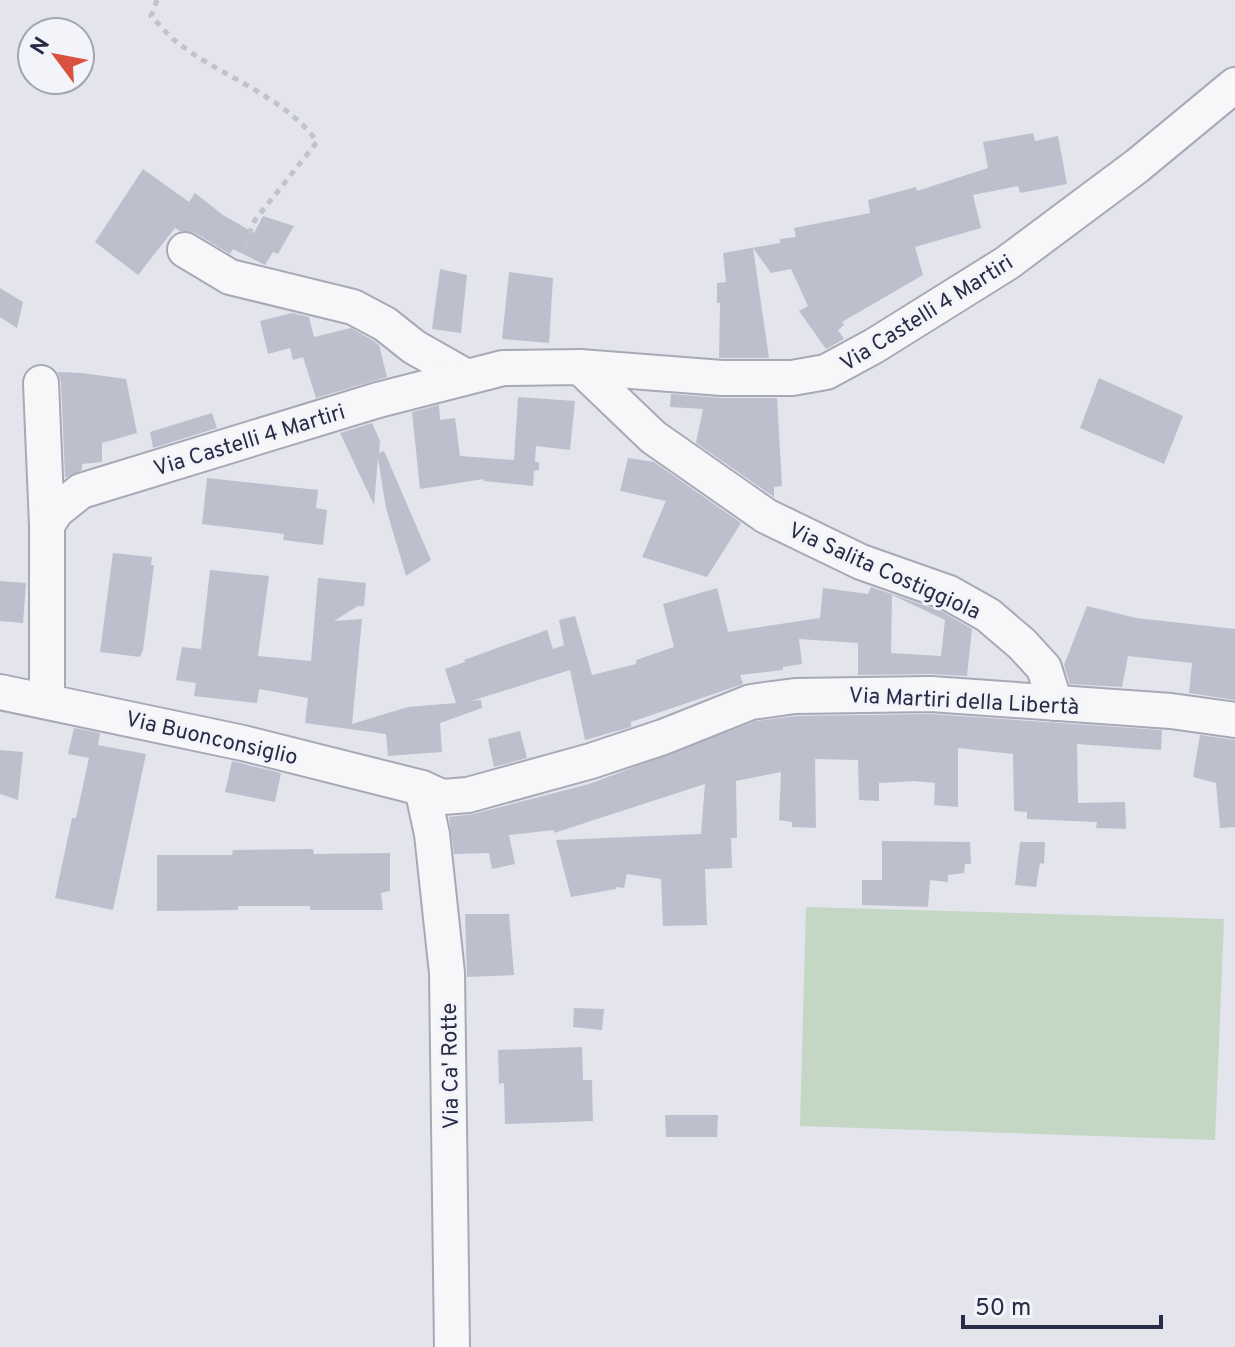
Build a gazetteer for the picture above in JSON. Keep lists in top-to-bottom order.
{
  "streets": {
    "street": [
      "Via Castelli 4 Martiri",
      "Via Salita Costiggiola",
      "Via Martiri della Libertà",
      "Via Buonconsiglio",
      "Via Ca' Rotte"
    ]
  },
  "crossings": [
    ["Via Castelli 4 Martiri", "Via Salita Costiggiola"],
    ["Via Salita Costiggiola", "Via Martiri della Libertà"],
    ["Via Martiri della Libertà", "Via Buonconsiglio"],
    ["Via Martiri della Libertà", "Via Ca' Rotte"],
    ["Via Buonconsiglio", "Via Ca' Rotte"]
  ],
  "scale_bar": "50 m",
  "north": "top left"
}
